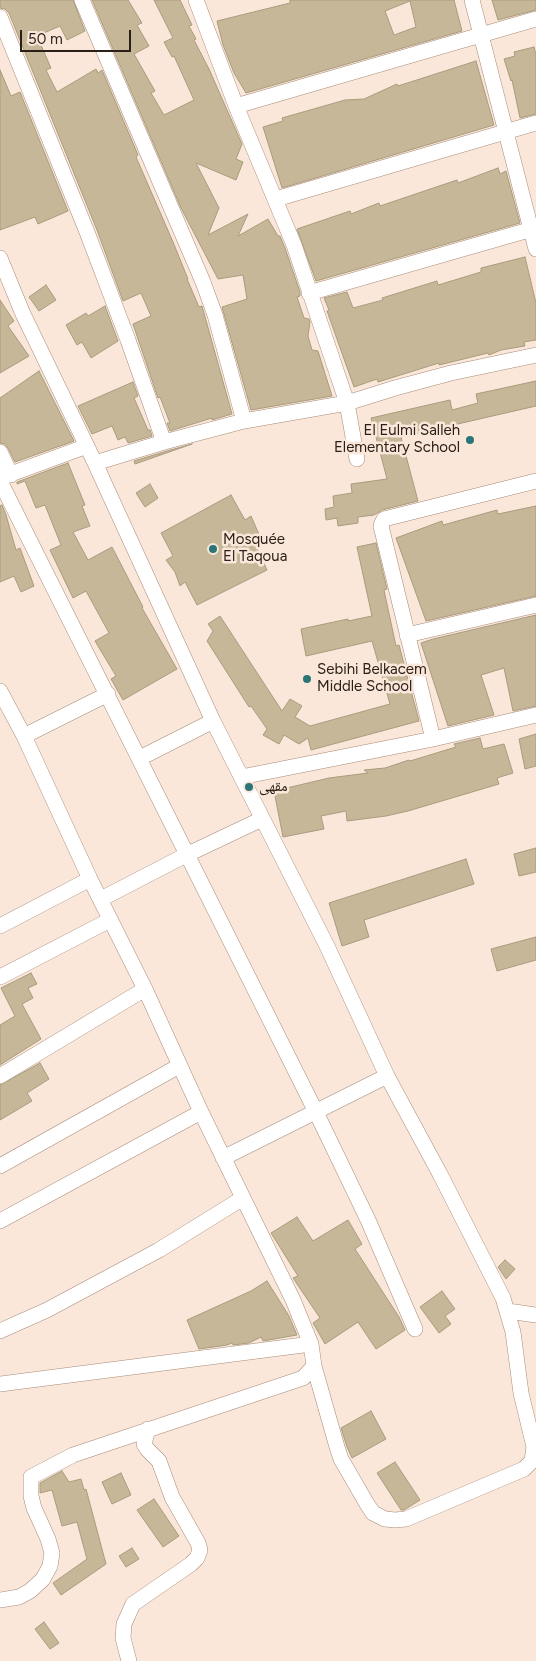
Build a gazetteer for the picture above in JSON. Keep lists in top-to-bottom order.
{
  "places": [
    "El Eulmi Salleh Elementary School",
    "Mosquée El Taqoua",
    "Sebihi Belkacem Middle School",
    "مقهى"
  ],
  "scale_bar": "50 m"
}
